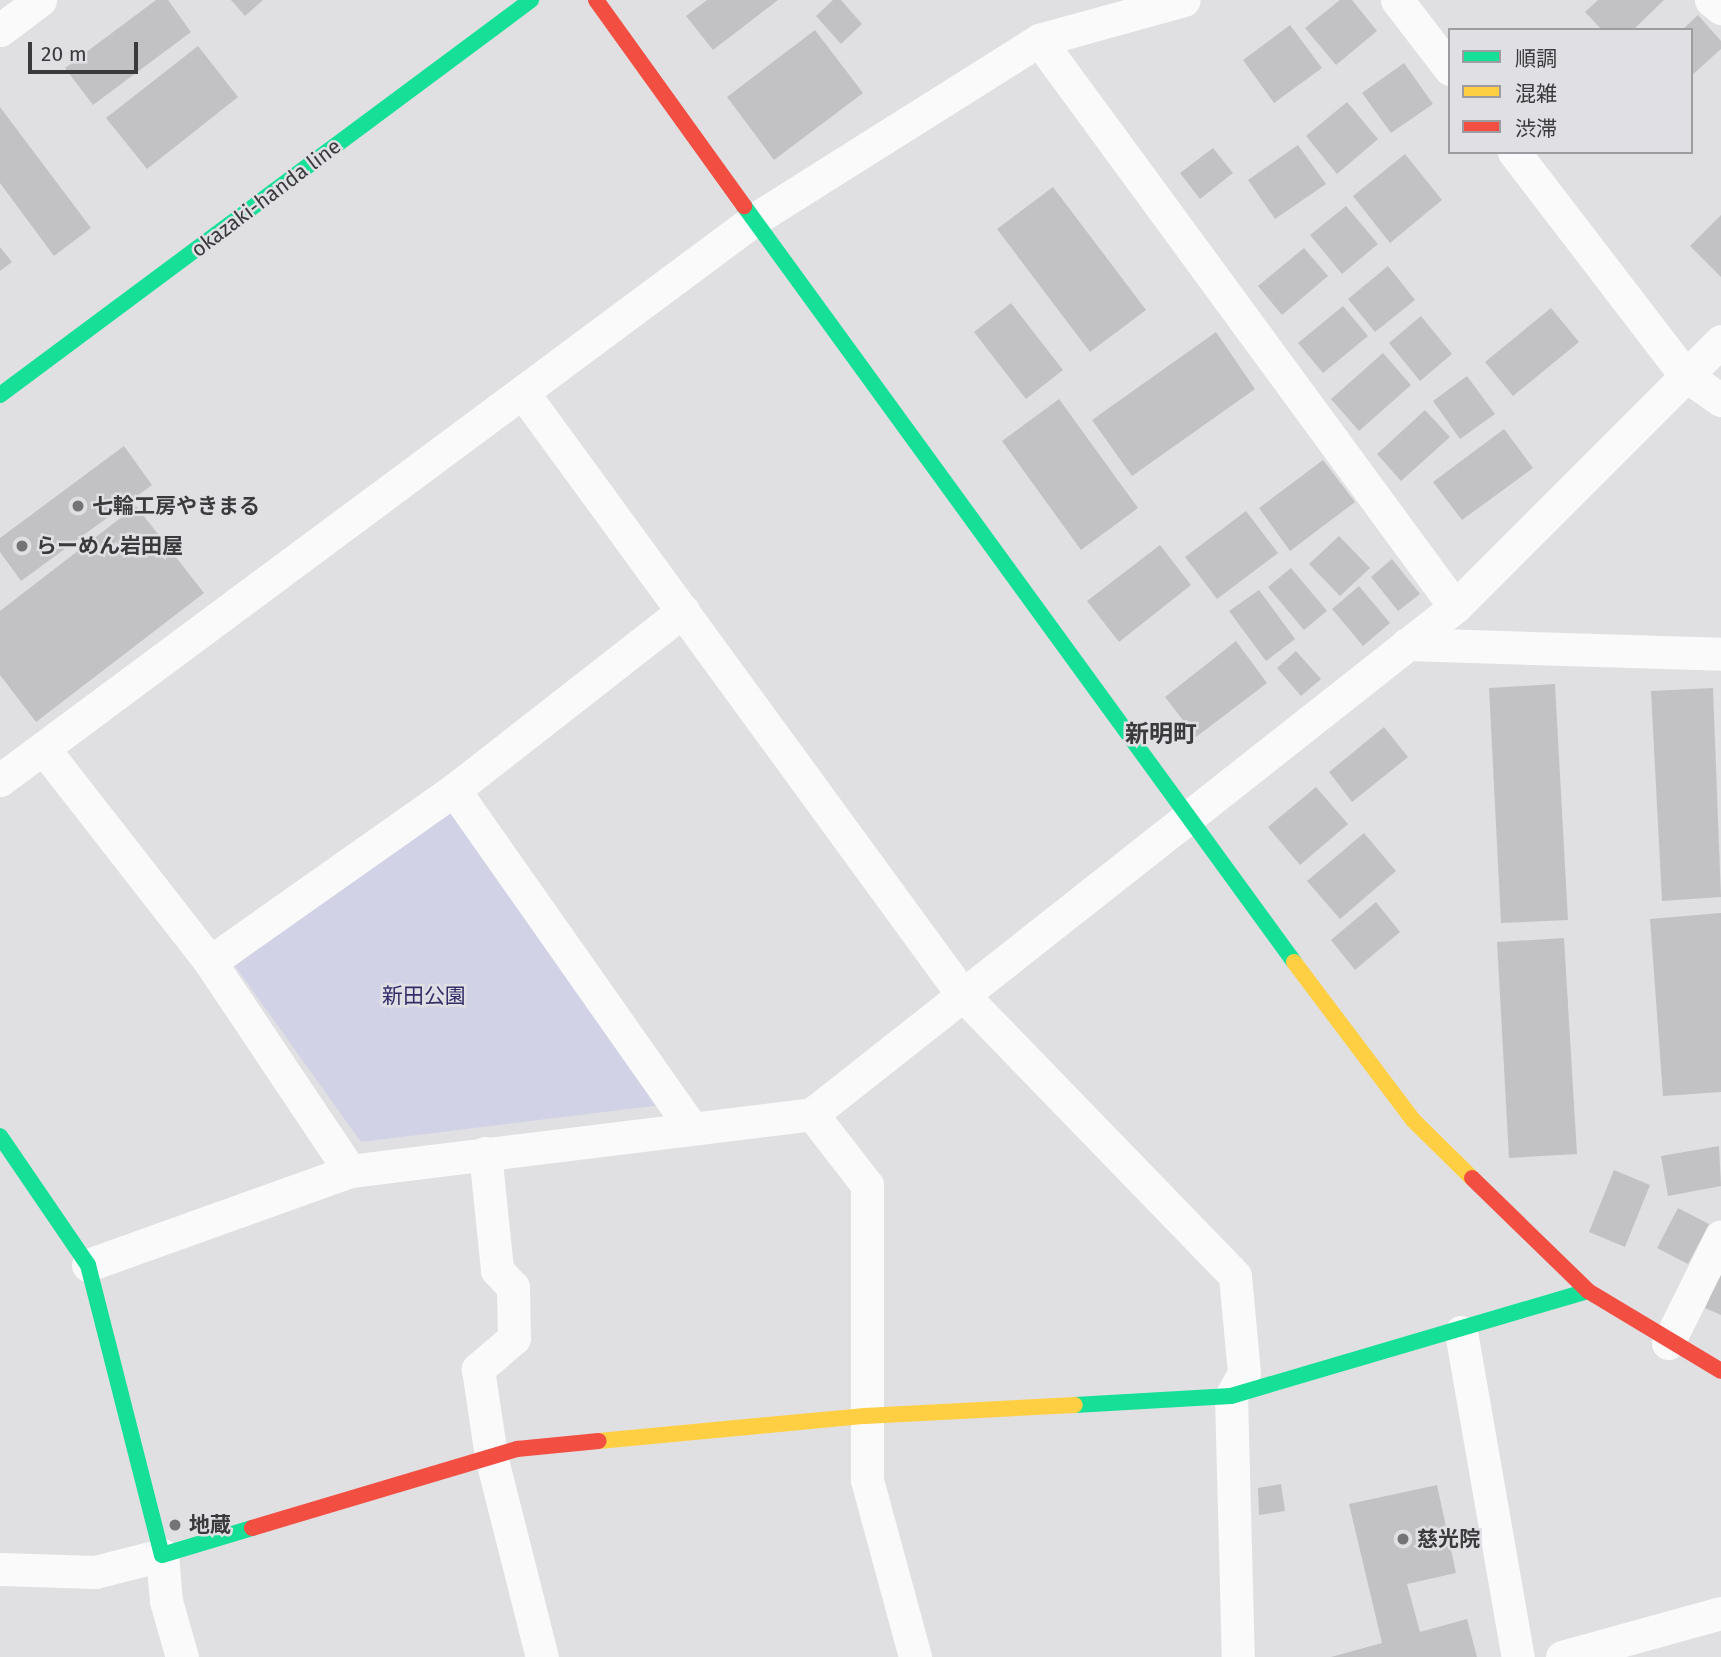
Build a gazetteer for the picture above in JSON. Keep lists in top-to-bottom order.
{
  "streets": {
    "street": ["okazaki-handa line"]
  },
  "districts": ["新明町"],
  "parks": ["新田公園"],
  "places": [
    "七輪工房やきまる",
    "らーめん岩田屋",
    "地蔵",
    "慈光院"
  ],
  "legend": ["順調", "混雑", "渋滞"],
  "scale_bar": "20 m"
}
